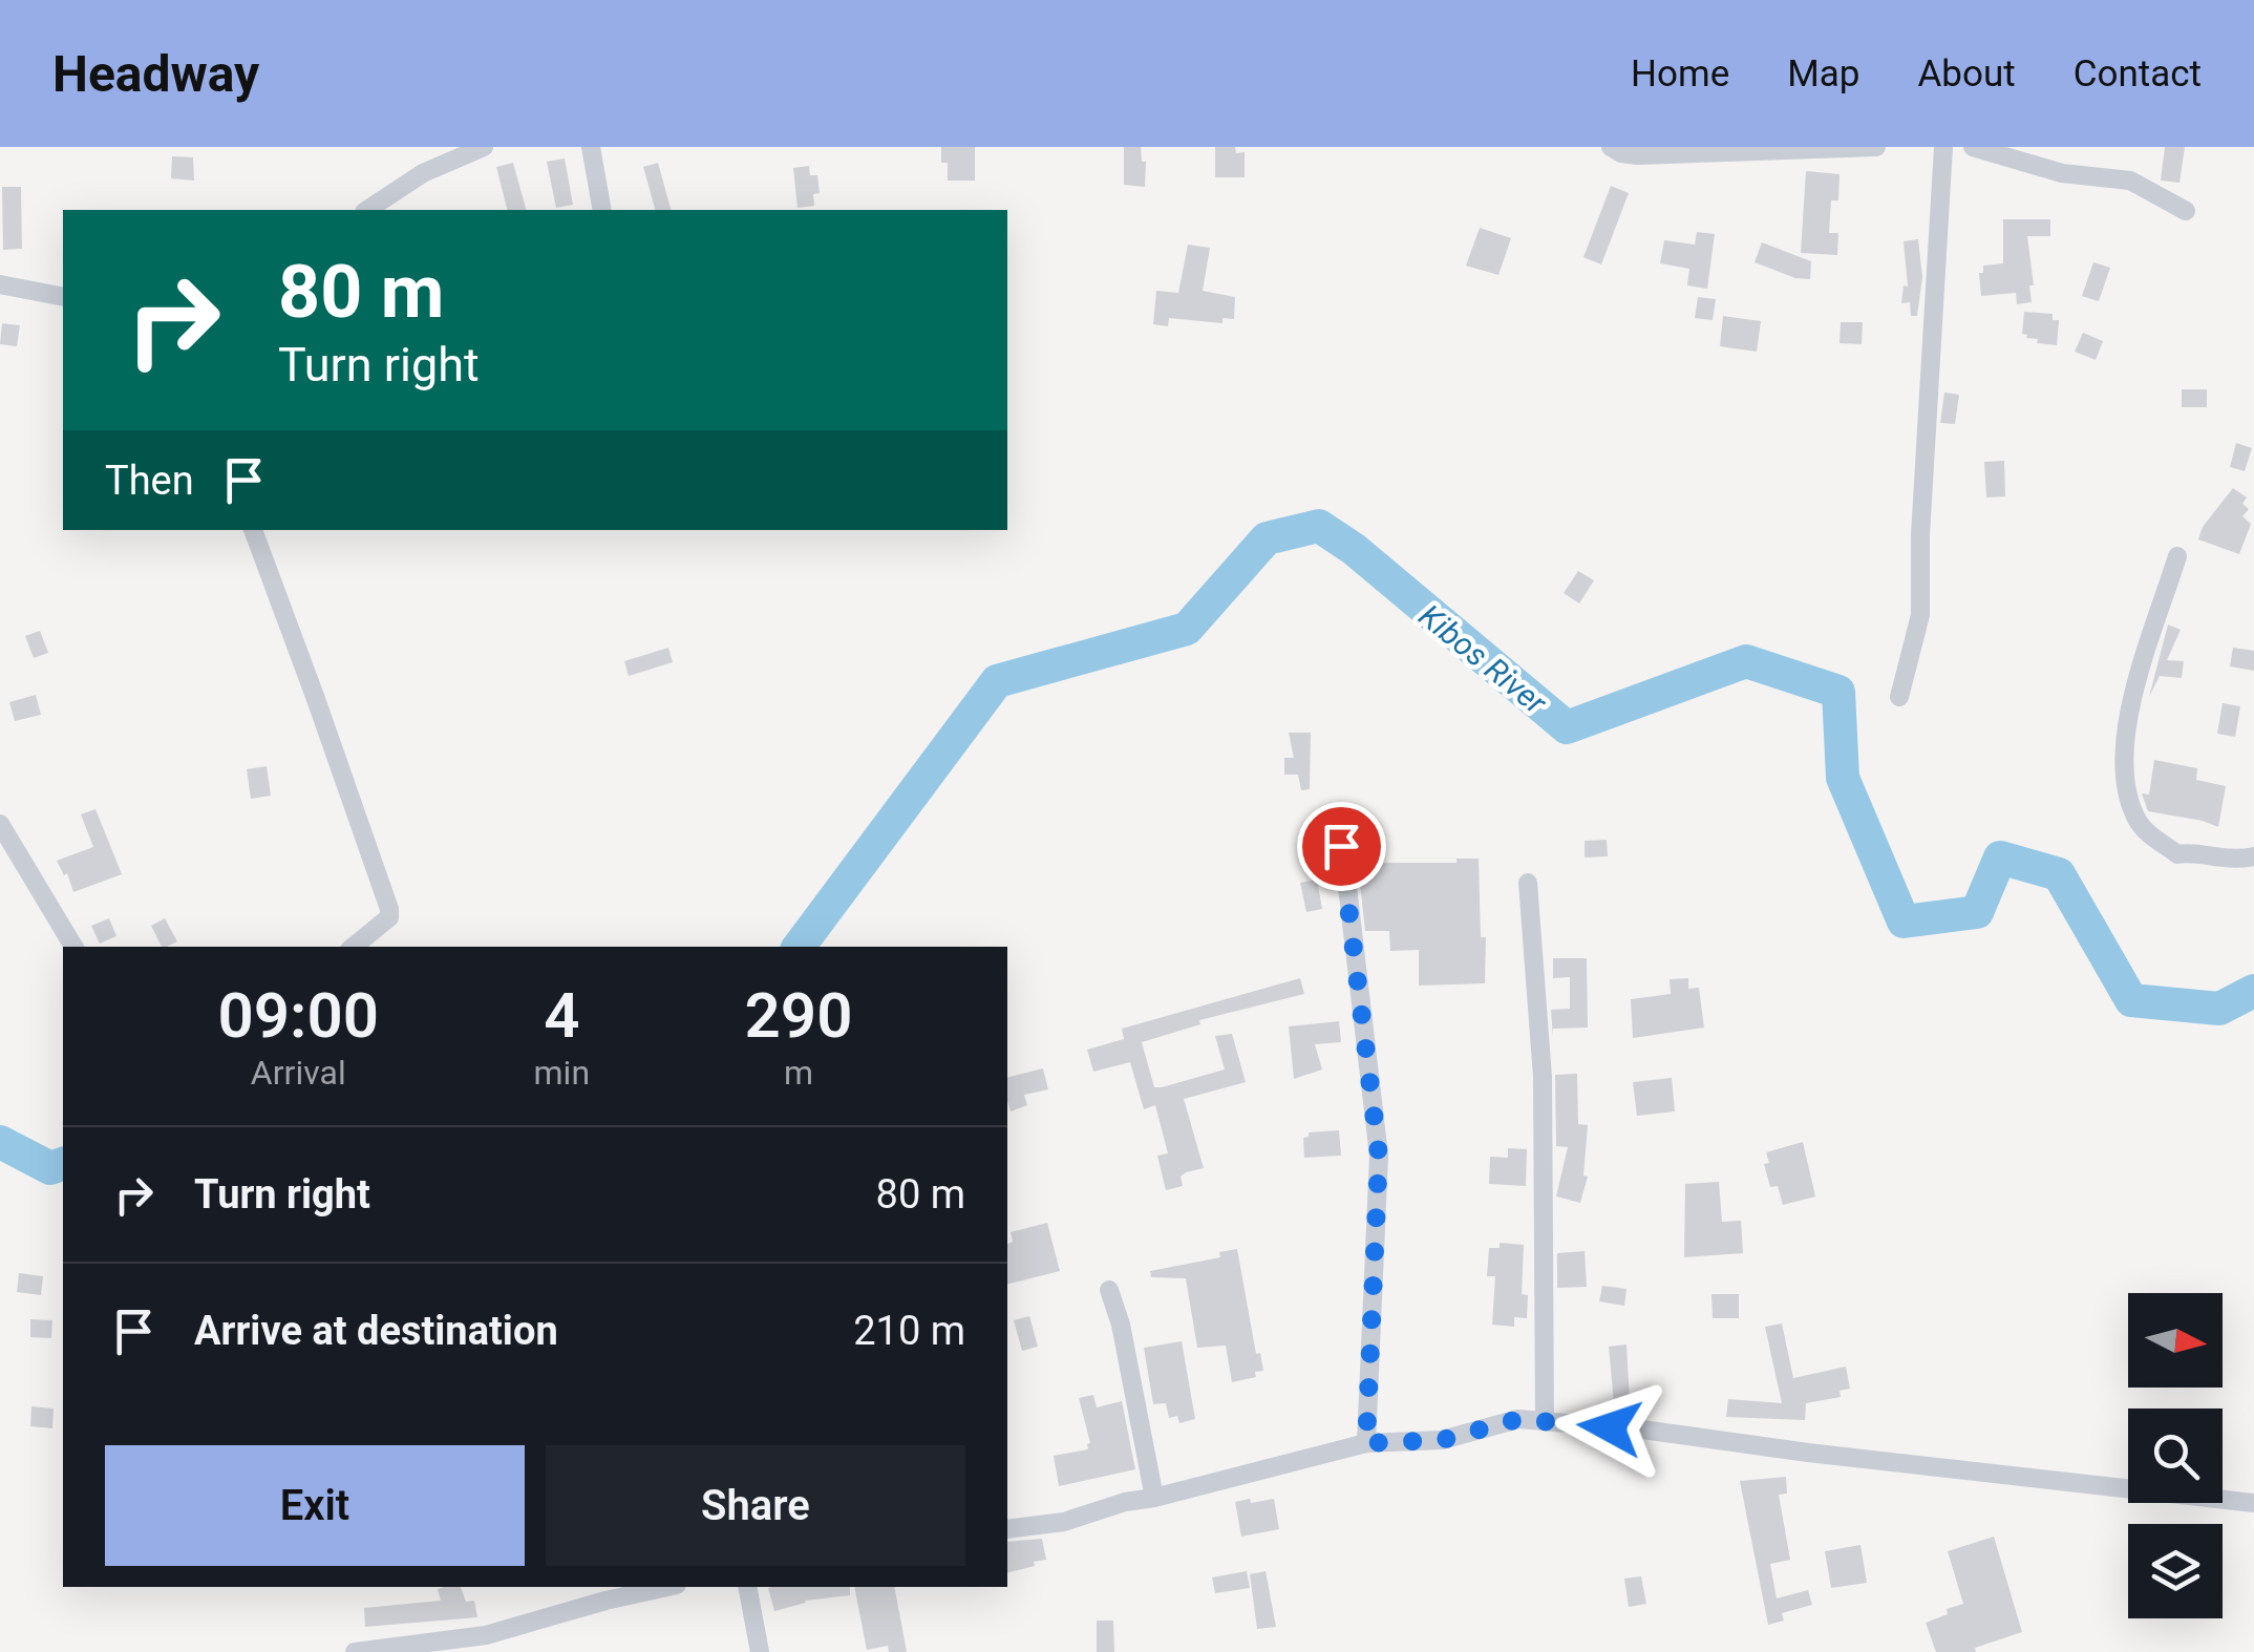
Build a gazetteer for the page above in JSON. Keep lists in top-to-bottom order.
{
  "water": ["Kibos River"],
  "north": "right",
  "page": {
    "header": "Headway",
    "nav": [
      "Home",
      "Map",
      "About",
      "Contact"
    ],
    "turn": ["80 m", "Turn right"],
    "then": "Then",
    "eta": [
      "09:00",
      "Arrival",
      "4",
      "min",
      "290",
      "m"
    ],
    "list": [
      {
        "name": "Turn right",
        "value": "80 m"
      },
      {
        "name": "Arrive at destination",
        "value": "210 m"
      }
    ],
    "buttons": ["Exit", "Share"]
  }
}
